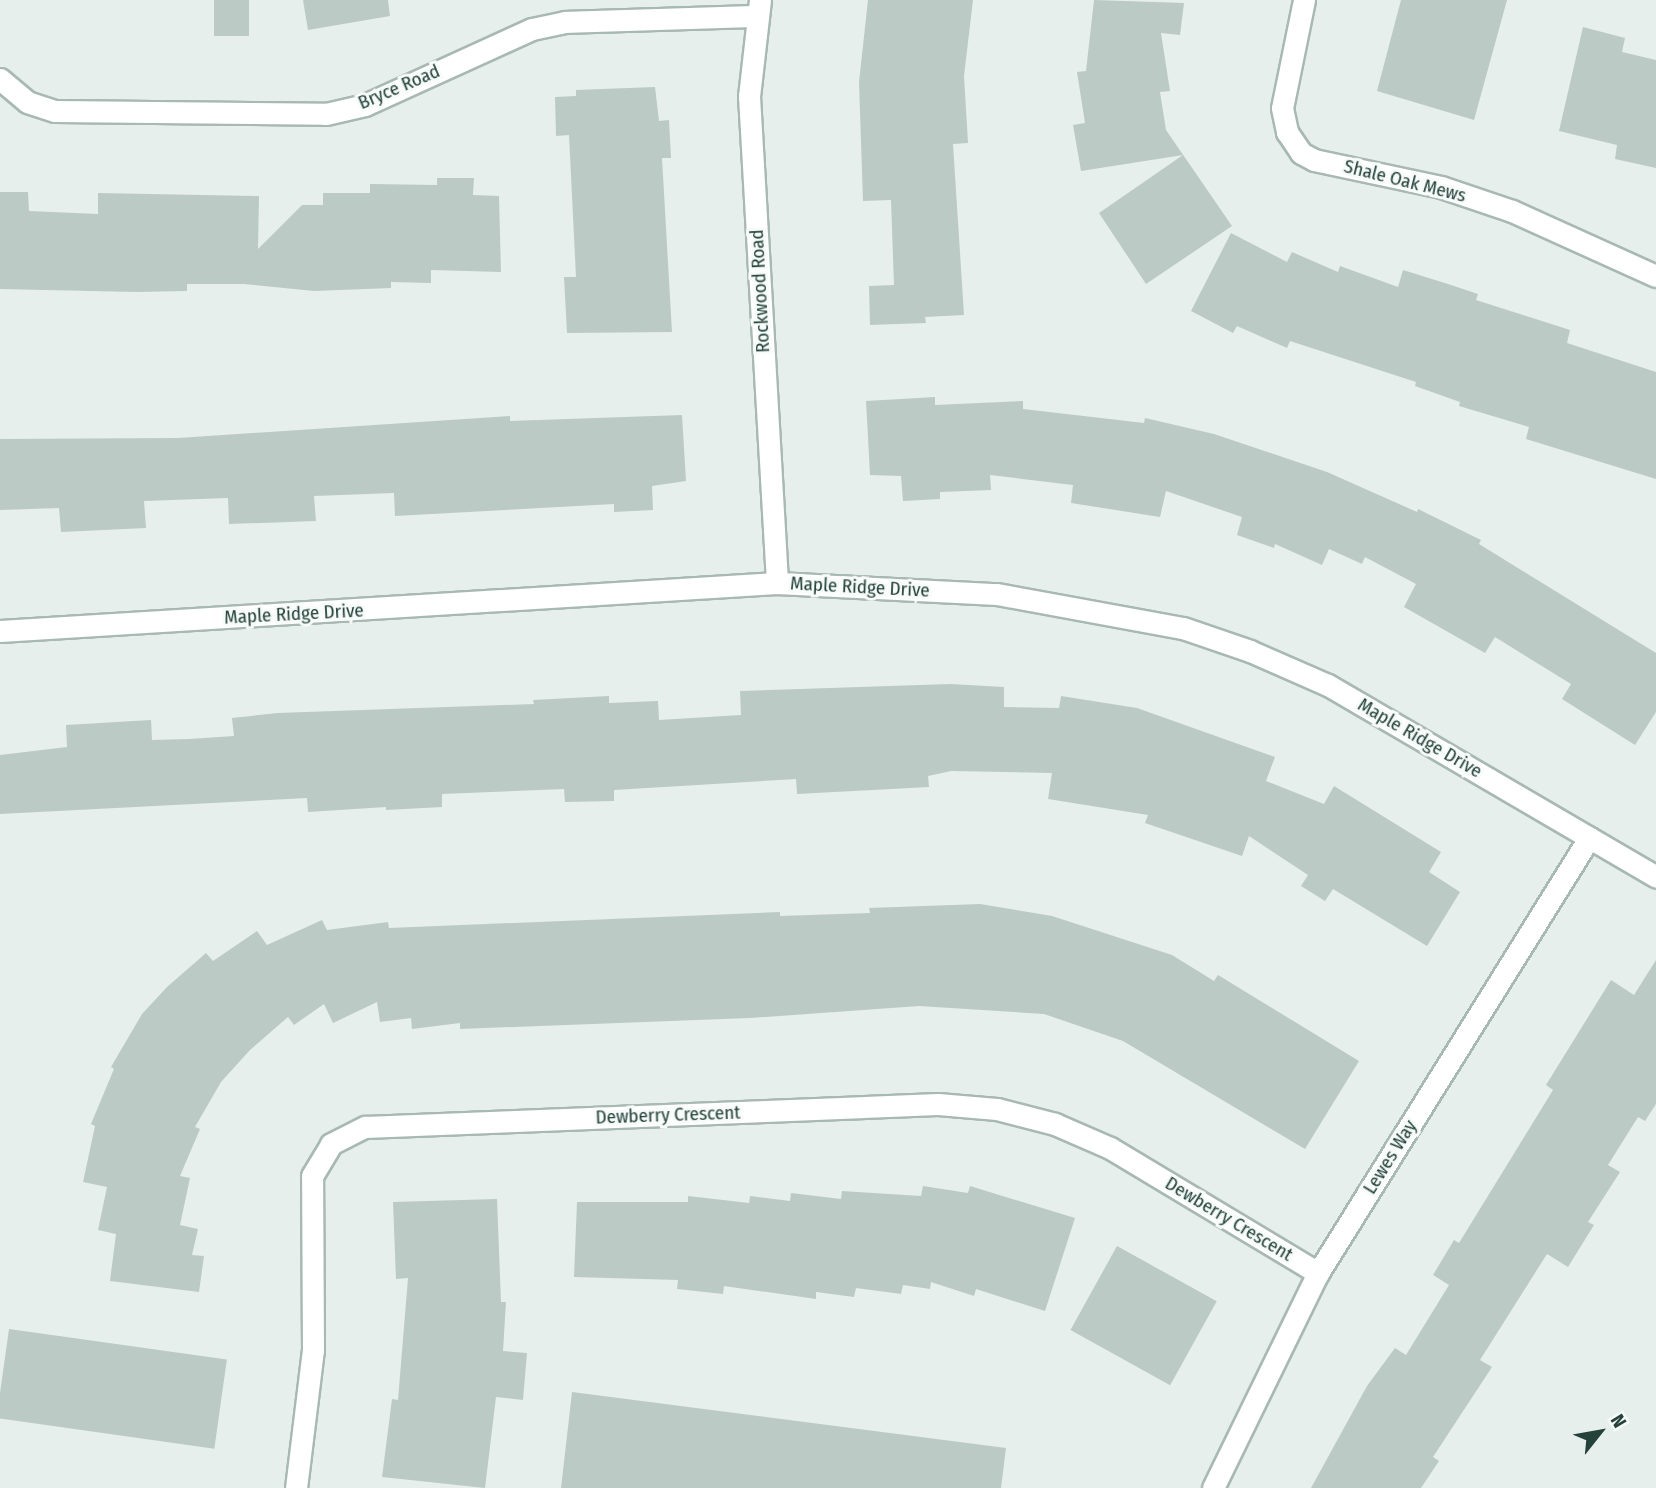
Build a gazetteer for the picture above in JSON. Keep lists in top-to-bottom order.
{
  "streets": {
    "street": [
      "Bryce Road",
      "Shale Oak Mews",
      "Rockwood Road",
      "Maple Ridge Drive",
      "Dewberry Crescent",
      "Lewes Way"
    ]
  },
  "crossings": [
    ["Bryce Road", "Rockwood Road"],
    ["Rockwood Road", "Maple Ridge Drive"],
    ["Maple Ridge Drive", "Lewes Way"],
    ["Dewberry Crescent", "Lewes Way"]
  ],
  "north": "top right"
}
